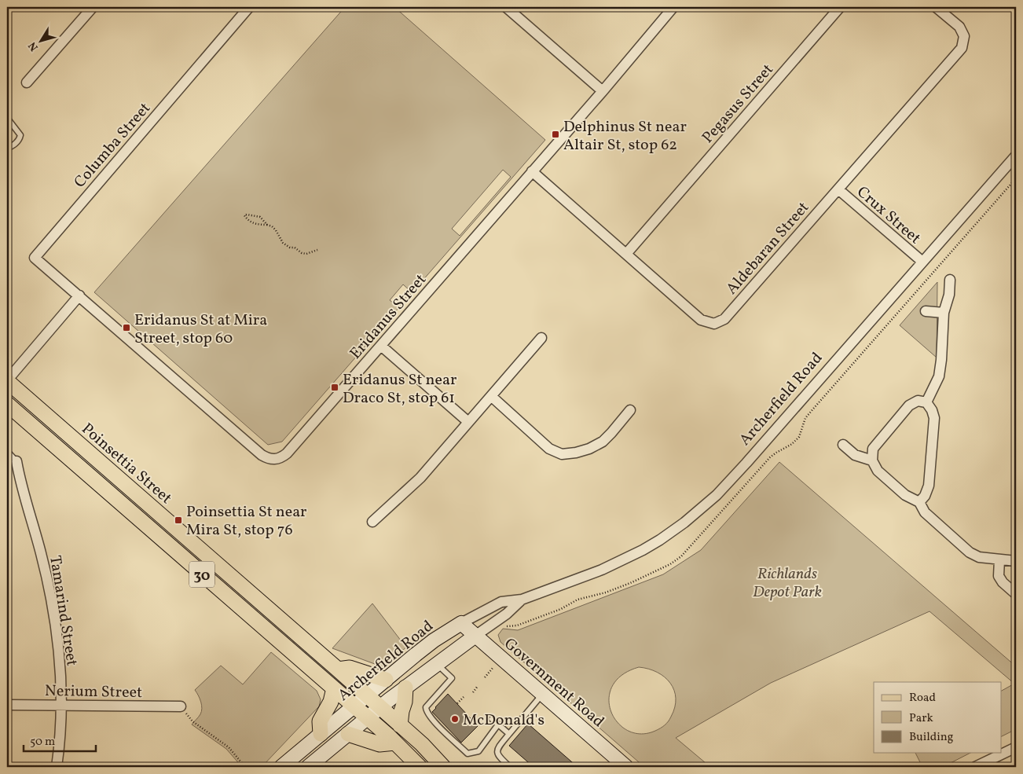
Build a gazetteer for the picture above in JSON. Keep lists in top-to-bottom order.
{
  "streets": {
    "main road": ["Poinsettia Street", "30"],
    "street": [
      "Pegasus Street",
      "Columba Street",
      "Crux Street",
      "Aldebaran Street",
      "Eridanus Street",
      "Archerfield Road",
      "Tamarind Street",
      "Government Road",
      "Nerium Street"
    ]
  },
  "crossings": [
    ["Pegasus Street", "Aldebaran Street"],
    ["Columba Street", "Eridanus Street"],
    ["Crux Street", "Aldebaran Street"],
    ["Crux Street", "Archerfield Road"],
    ["Aldebaran Street", "Eridanus Street"],
    ["Archerfield Road", "Poinsettia Street"],
    ["Archerfield Road", "30"],
    ["Archerfield Road", "Government Road"],
    ["Poinsettia Street", "30"],
    ["Tamarind Street", "Nerium Street"]
  ],
  "parks": ["Richlands Depot Park"],
  "places": {
    "transit": [
      "Delphinus St near Altair St, stop 62",
      "Eridanus St at Mira Street, stop 60",
      "Eridanus St near Draco St, stop 61",
      "Poinsettia St near Mira St, stop 76"
    ],
    "other": ["McDonald's"]
  },
  "legend": ["Road", "Park", "Building"],
  "scale_bar": "50 m",
  "north": "bottom left"
}
